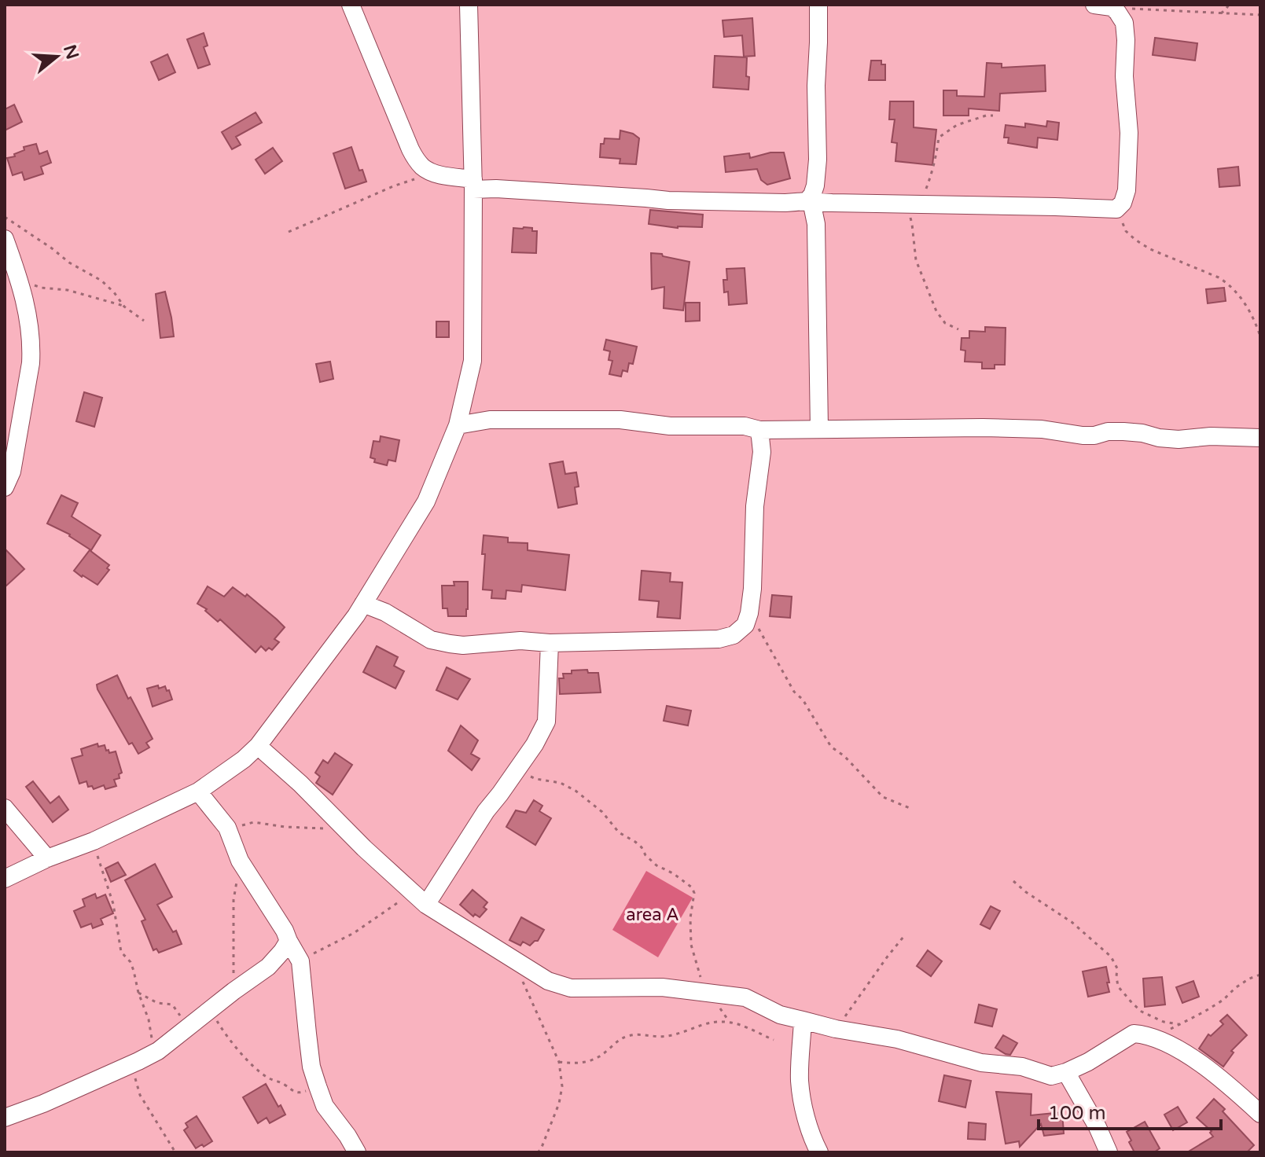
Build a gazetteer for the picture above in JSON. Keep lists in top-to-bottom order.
{
  "parks": ["area A"],
  "scale_bar": "100 m",
  "north": "right"
}
